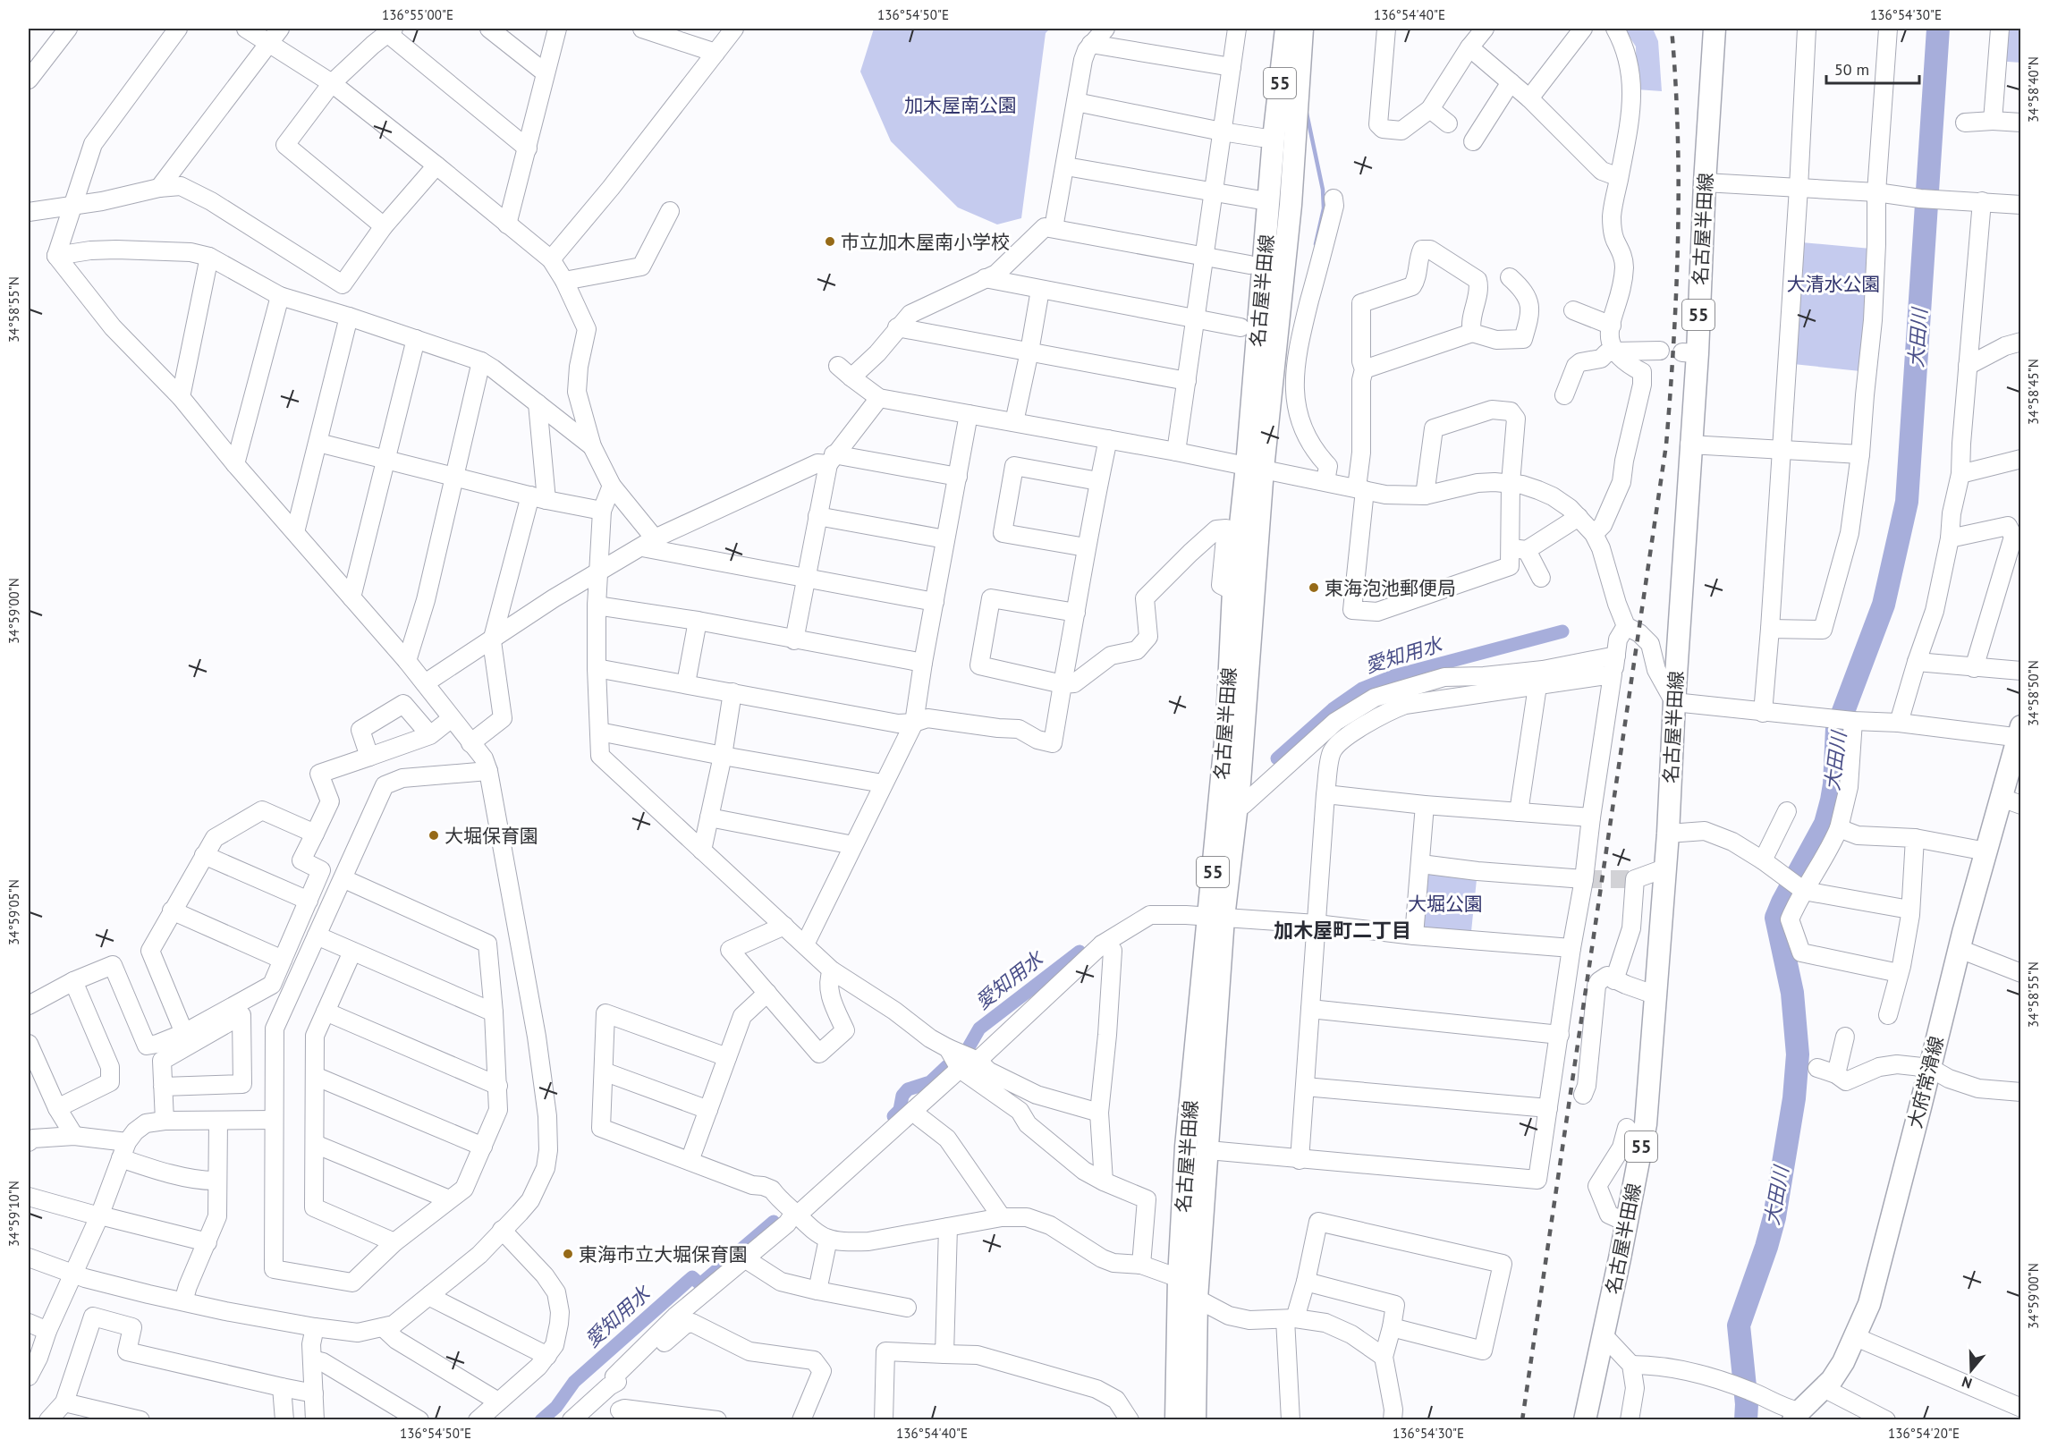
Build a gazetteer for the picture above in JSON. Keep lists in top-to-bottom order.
{
  "streets": {
    "main road": ["55", "名古屋半田線", "大府常滑線"]
  },
  "districts": ["加木屋町二丁目"],
  "water": ["大田川", "愛知用水"],
  "parks": ["加木屋南公園", "大清水公園", "大堀公園"],
  "places": [
    "市立加木屋南小学校",
    "東海泡池郵便局",
    "大堀保育園",
    "東海市立大堀保育園"
  ],
  "scale_bar": "50 m",
  "north": "bottom",
  "coordinates": [
    "136°55'00\"E",
    "136°54'50\"E",
    "136°54'40\"E",
    "136°54'30\"E",
    "34°58'40\"N",
    "34°58'55\"N",
    "34°58'45\"N",
    "34°59'00\"N",
    "34°58'50\"N",
    "34°59'05\"N",
    "34°59'10\"N",
    "136°54'20\"E"
  ]
}
